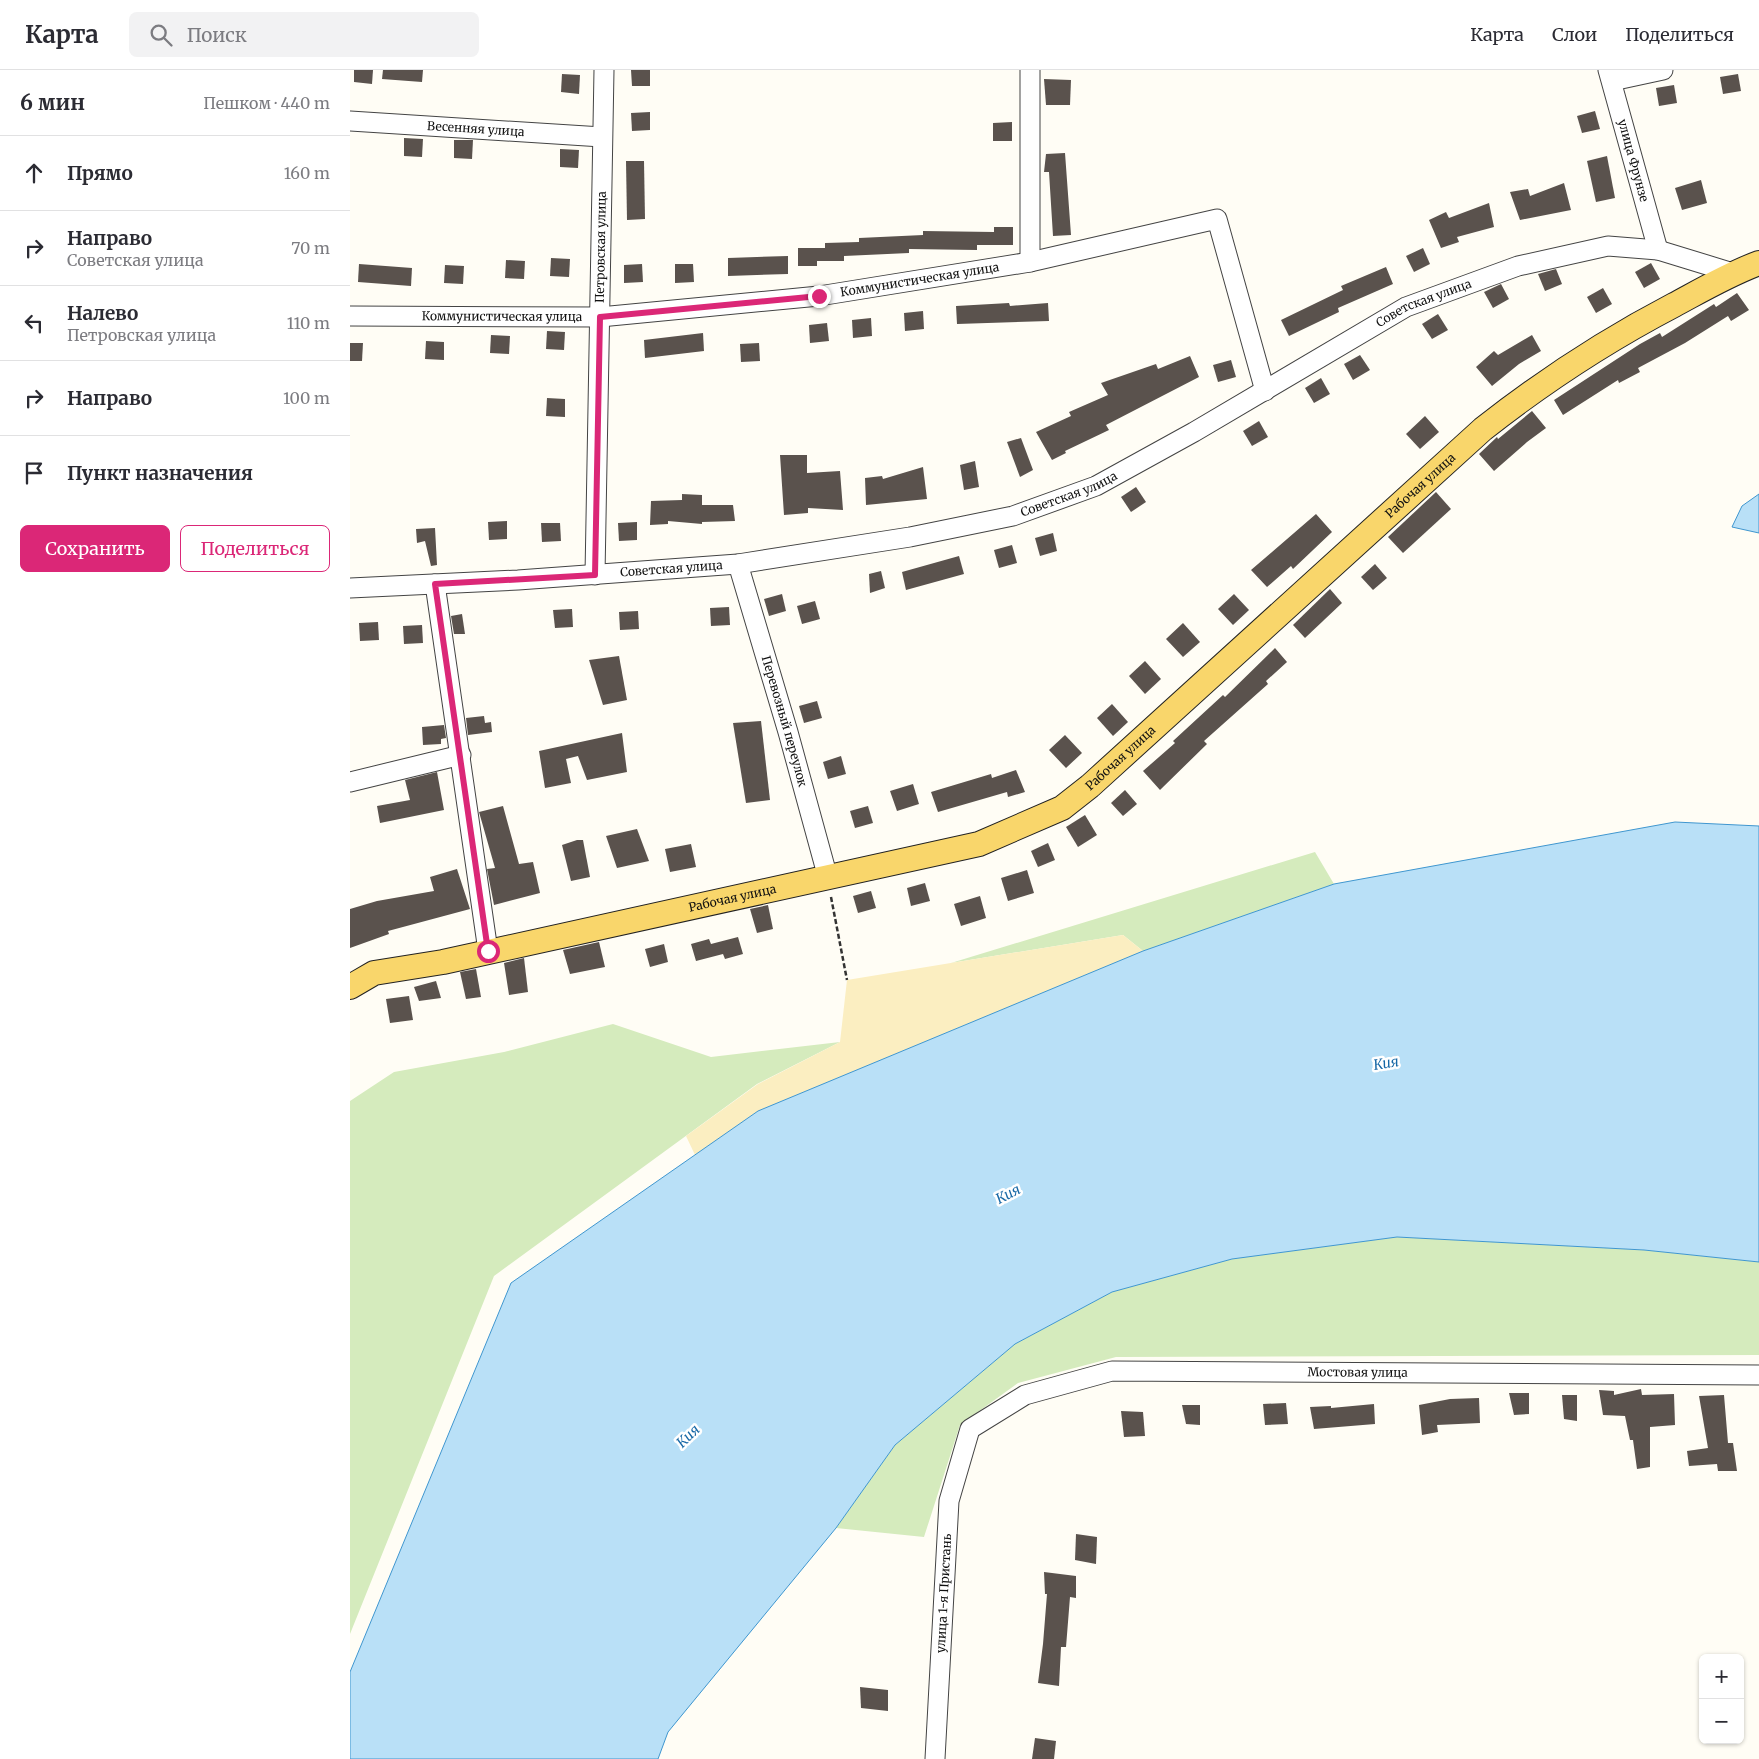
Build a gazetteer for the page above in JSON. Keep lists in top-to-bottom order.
{
  "streets": {
    "main road": ["Рабочая улица"],
    "street": [
      "Весенняя улица",
      "улица Фрунзе",
      "Петровская улица",
      "Коммунистическая улица",
      "Советская улица",
      "Перевозный переулок",
      "Мостовая улица",
      "улица 1-я Пристань"
    ]
  },
  "crossings": [
    ["Весенняя улица", "Петровская улица"],
    ["улица Фрунзе", "Советская улица"],
    ["Петровская улица", "Коммунистическая улица"],
    ["Петровская улица", "Советская улица"],
    ["Коммунистическая улица", "Советская улица"],
    ["Советская улица", "Рабочая улица"],
    ["Советская улица", "Перевозный переулок"],
    ["Рабочая улица", "Перевозный переулок"],
    ["Мостовая улица", "улица 1-я Пристань"]
  ],
  "water": ["Кия"],
  "page": {
    "header": "Карта",
    "search": "Поиск",
    "nav": ["Карта", "Слои", "Поделиться"],
    "heading": ["6 мин", "Пешком · 440 m"],
    "list": [
      ["Прямо", "160 m"],
      ["Направо", "Советская улица", "70 m"],
      ["Налево", "Петровская улица", "110 m"],
      ["Направо", "100 m"],
      "Пункт назначения"
    ],
    "buttons": ["Сохранить", "Поделиться"],
    "map_buttons": ["+", "−"]
  }
}
